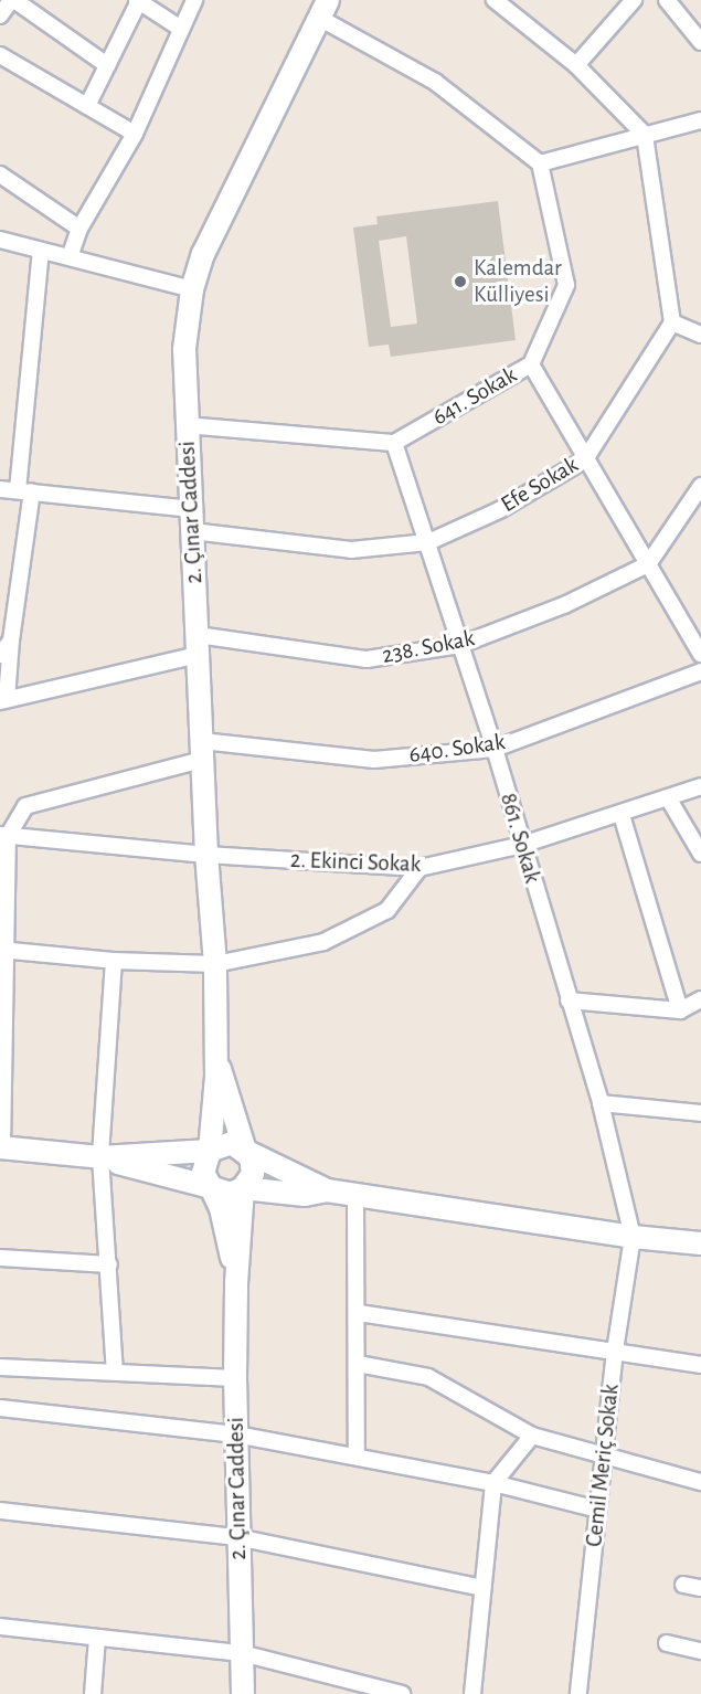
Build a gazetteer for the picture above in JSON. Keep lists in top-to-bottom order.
{
  "streets": {
    "street": [
      "641. Sokak",
      "Efe Sokak",
      "2. Çınar Caddesi",
      "238. Sokak",
      "640. Sokak",
      "861. Sokak",
      "2. Ekinci Sokak",
      "Cemil Meriç Sokak"
    ]
  },
  "crossings": [
    ["641. Sokak", "861. Sokak"],
    ["Efe Sokak", "2. Çınar Caddesi"],
    ["Efe Sokak", "861. Sokak"],
    ["2. Çınar Caddesi", "238. Sokak"],
    ["2. Çınar Caddesi", "640. Sokak"],
    ["2. Çınar Caddesi", "2. Ekinci Sokak"],
    ["238. Sokak", "861. Sokak"],
    ["640. Sokak", "861. Sokak"],
    ["861. Sokak", "2. Ekinci Sokak"],
    ["861. Sokak", "Cemil Meriç Sokak"]
  ],
  "places": ["Kalemdar Külliyesi"]
}
